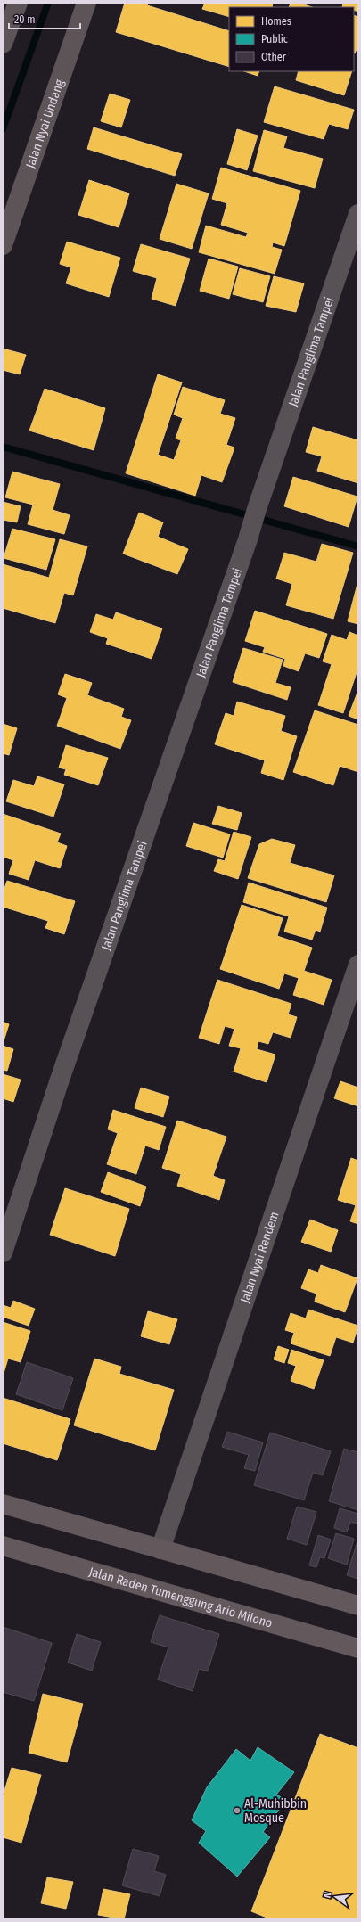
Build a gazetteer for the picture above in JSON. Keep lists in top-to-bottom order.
{
  "streets": {
    "highway": ["Jalan Raden Tumenggung Ario Milono"],
    "street": ["Jalan Nyai Undang", "Jalan Panglima Tampei", "Jalan Nyai Rendem"]
  },
  "places": ["Al-Muhibbin Mosque"],
  "legend": ["Homes", "Public", "Other"],
  "scale_bar": "20 m",
  "north": "left"
}
